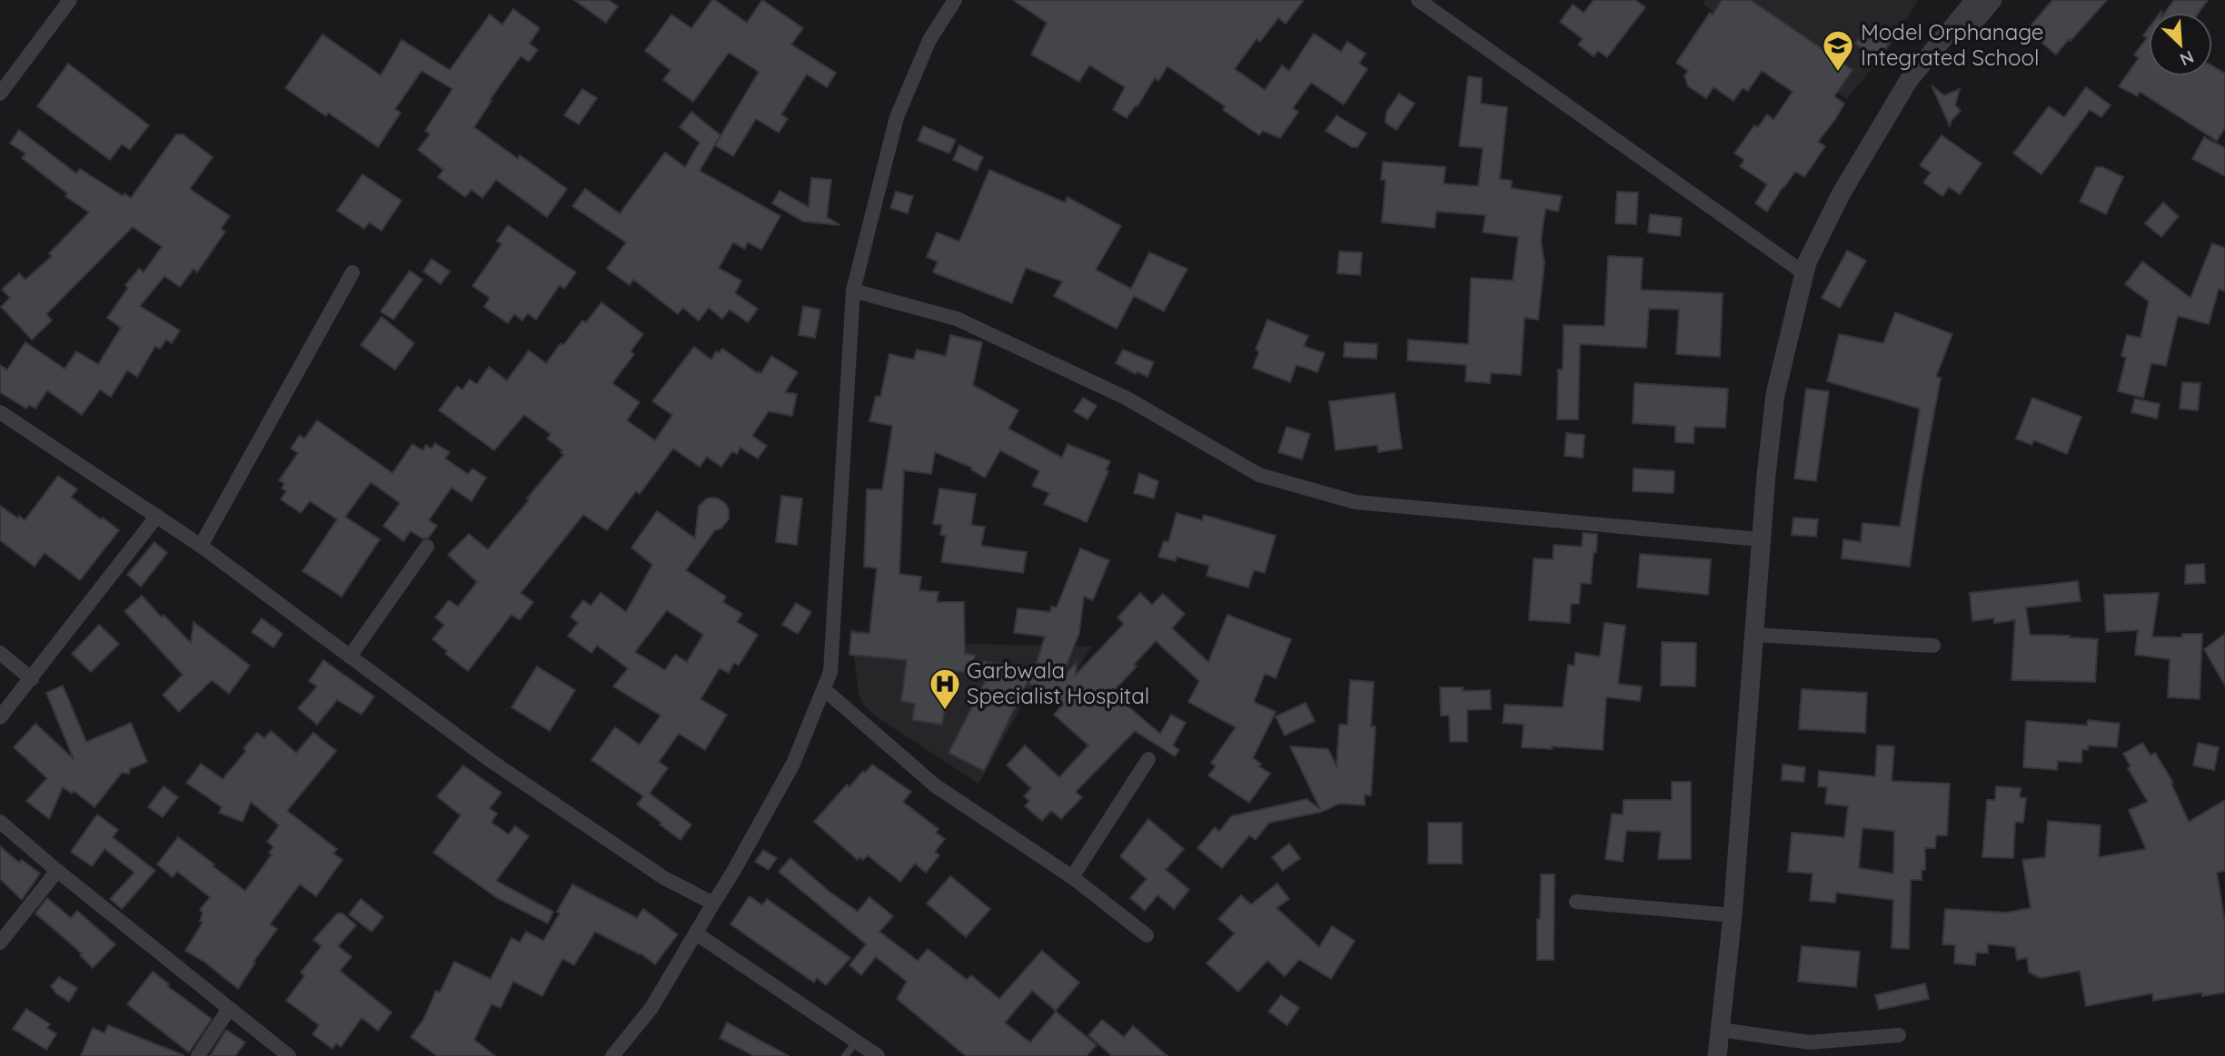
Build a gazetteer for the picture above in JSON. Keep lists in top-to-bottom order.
{
  "places": {
    "school or university": ["Model Orphanage Integrated School"],
    "hospital": ["Garbwala Specialist Hospital"]
  },
  "north": "bottom right"
}
